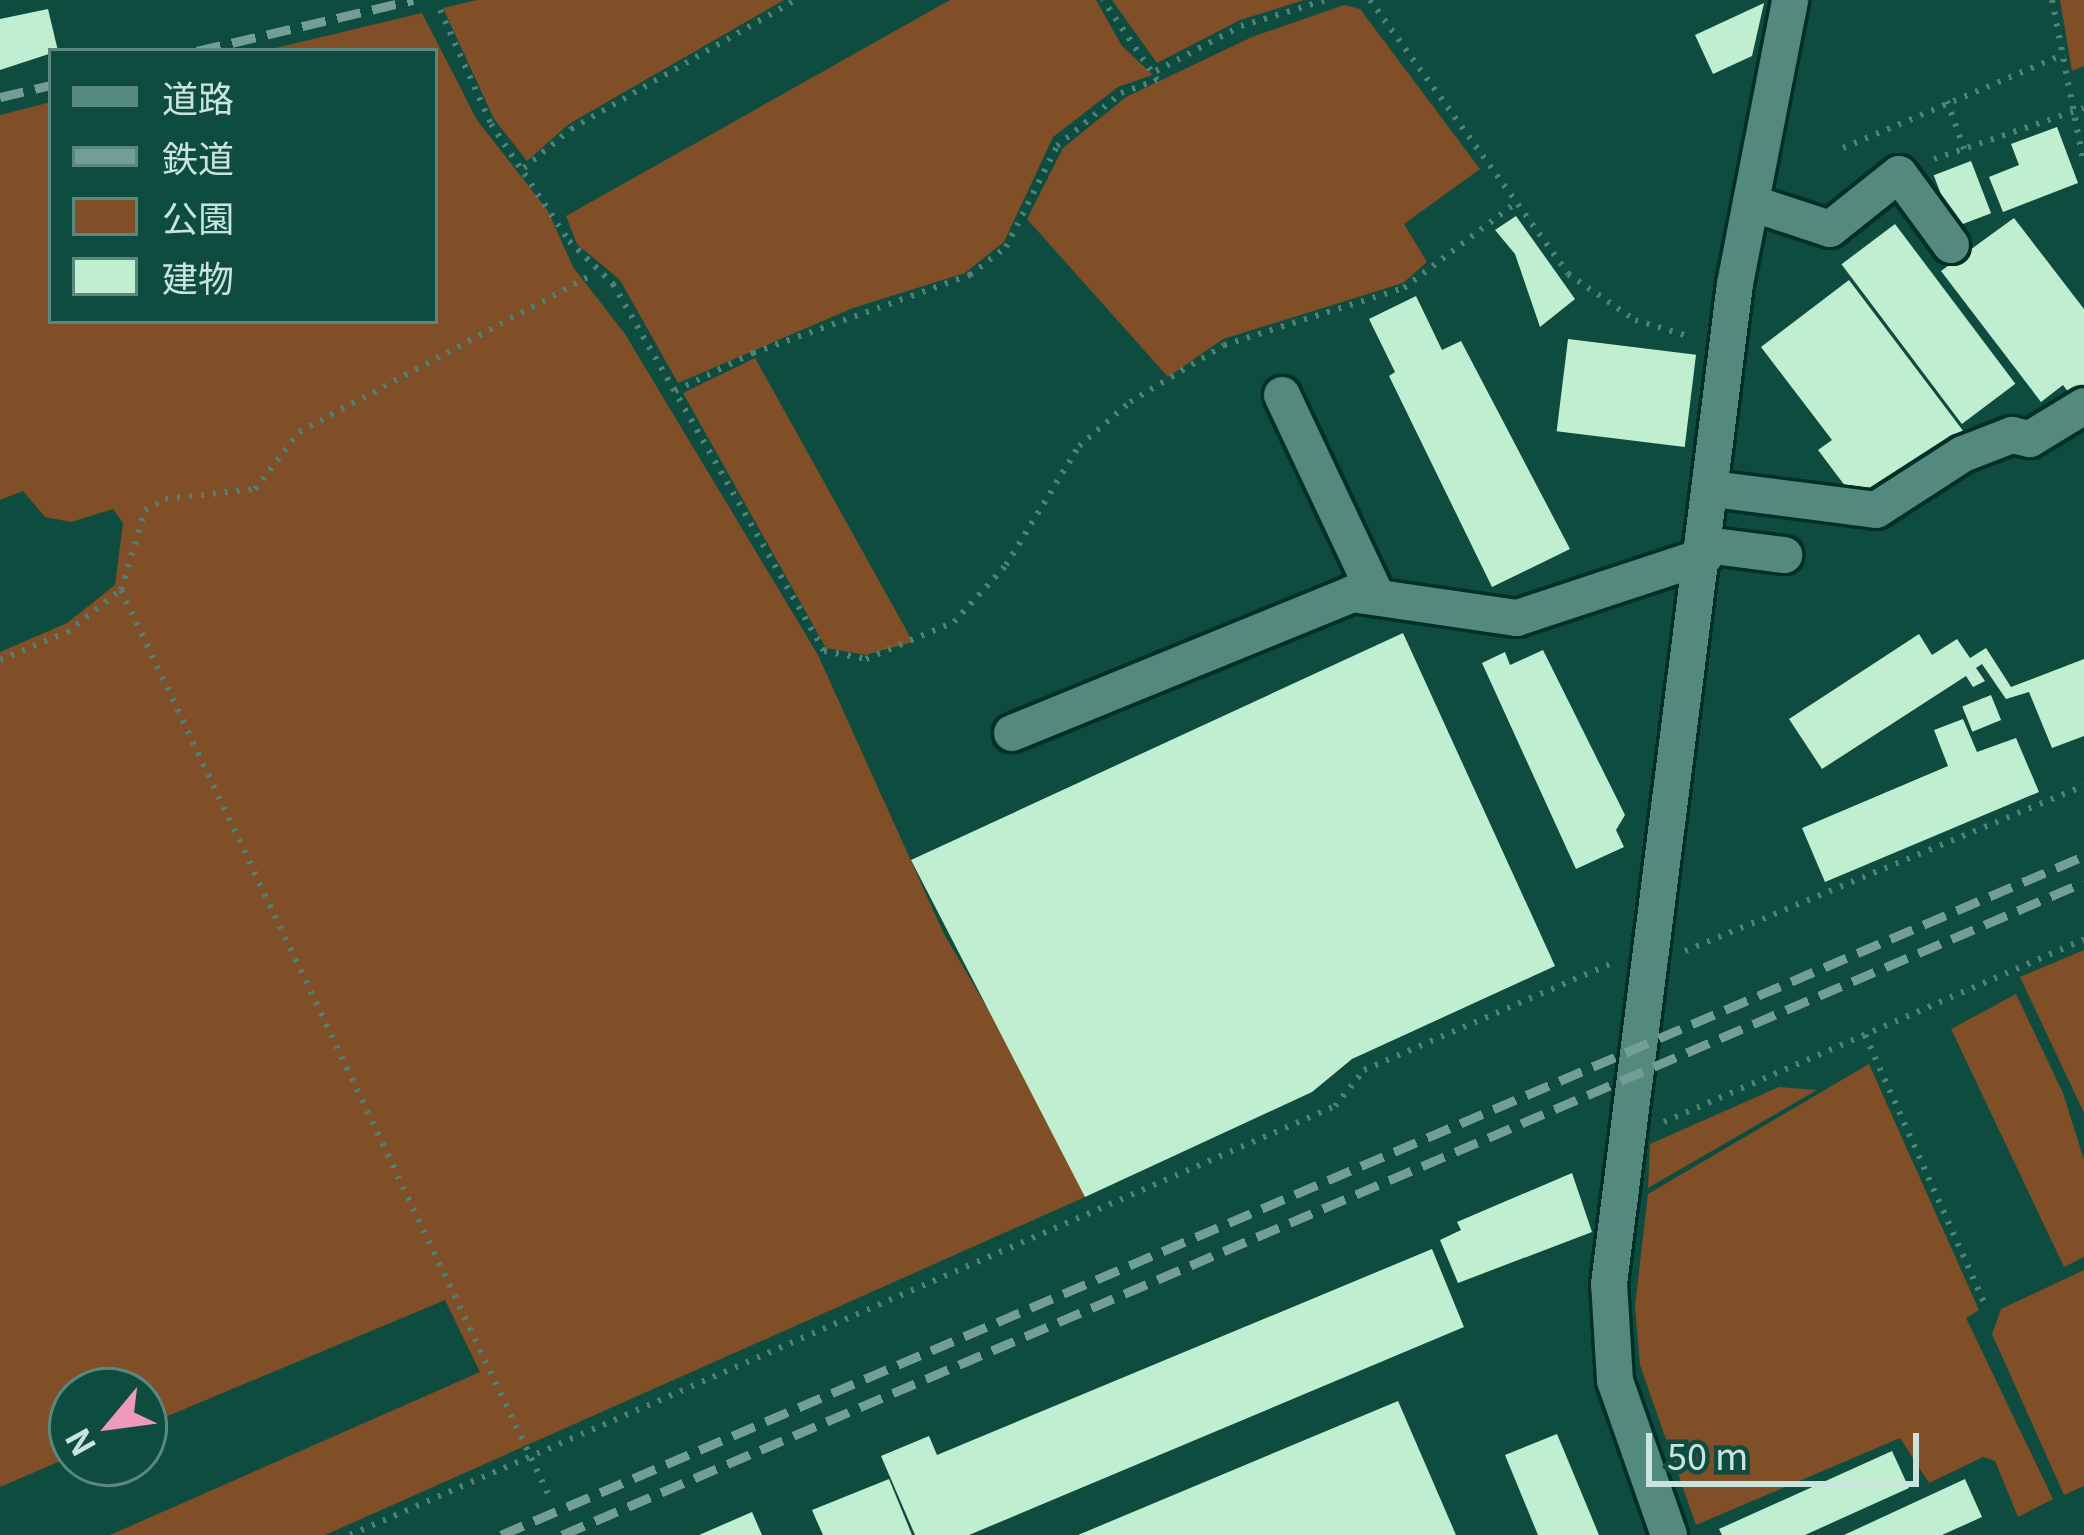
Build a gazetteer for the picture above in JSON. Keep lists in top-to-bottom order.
{
  "legend": [
    "道路",
    "鉄道",
    "公園",
    "建物"
  ],
  "scale_bar": "50 m",
  "north": "bottom left"
}
